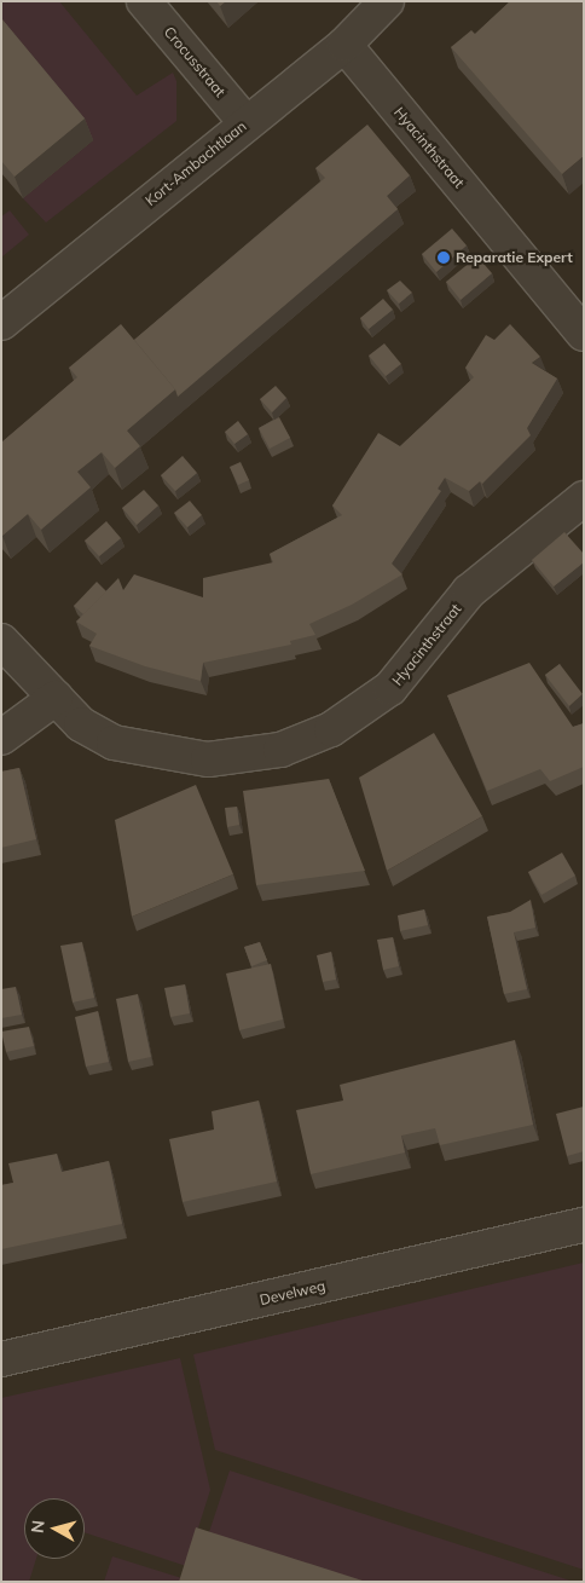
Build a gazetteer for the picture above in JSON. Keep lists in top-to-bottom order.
{
  "streets": {
    "street": [
      "Crocusstraat",
      "Hyacinthstraat",
      "Kort-Ambachtlaan",
      "Develweg"
    ]
  },
  "crossings": [
    ["Crocusstraat", "Kort-Ambachtlaan"],
    ["Hyacinthstraat", "Kort-Ambachtlaan"]
  ],
  "places": ["Reparatie Expert"],
  "north": "left"
}
